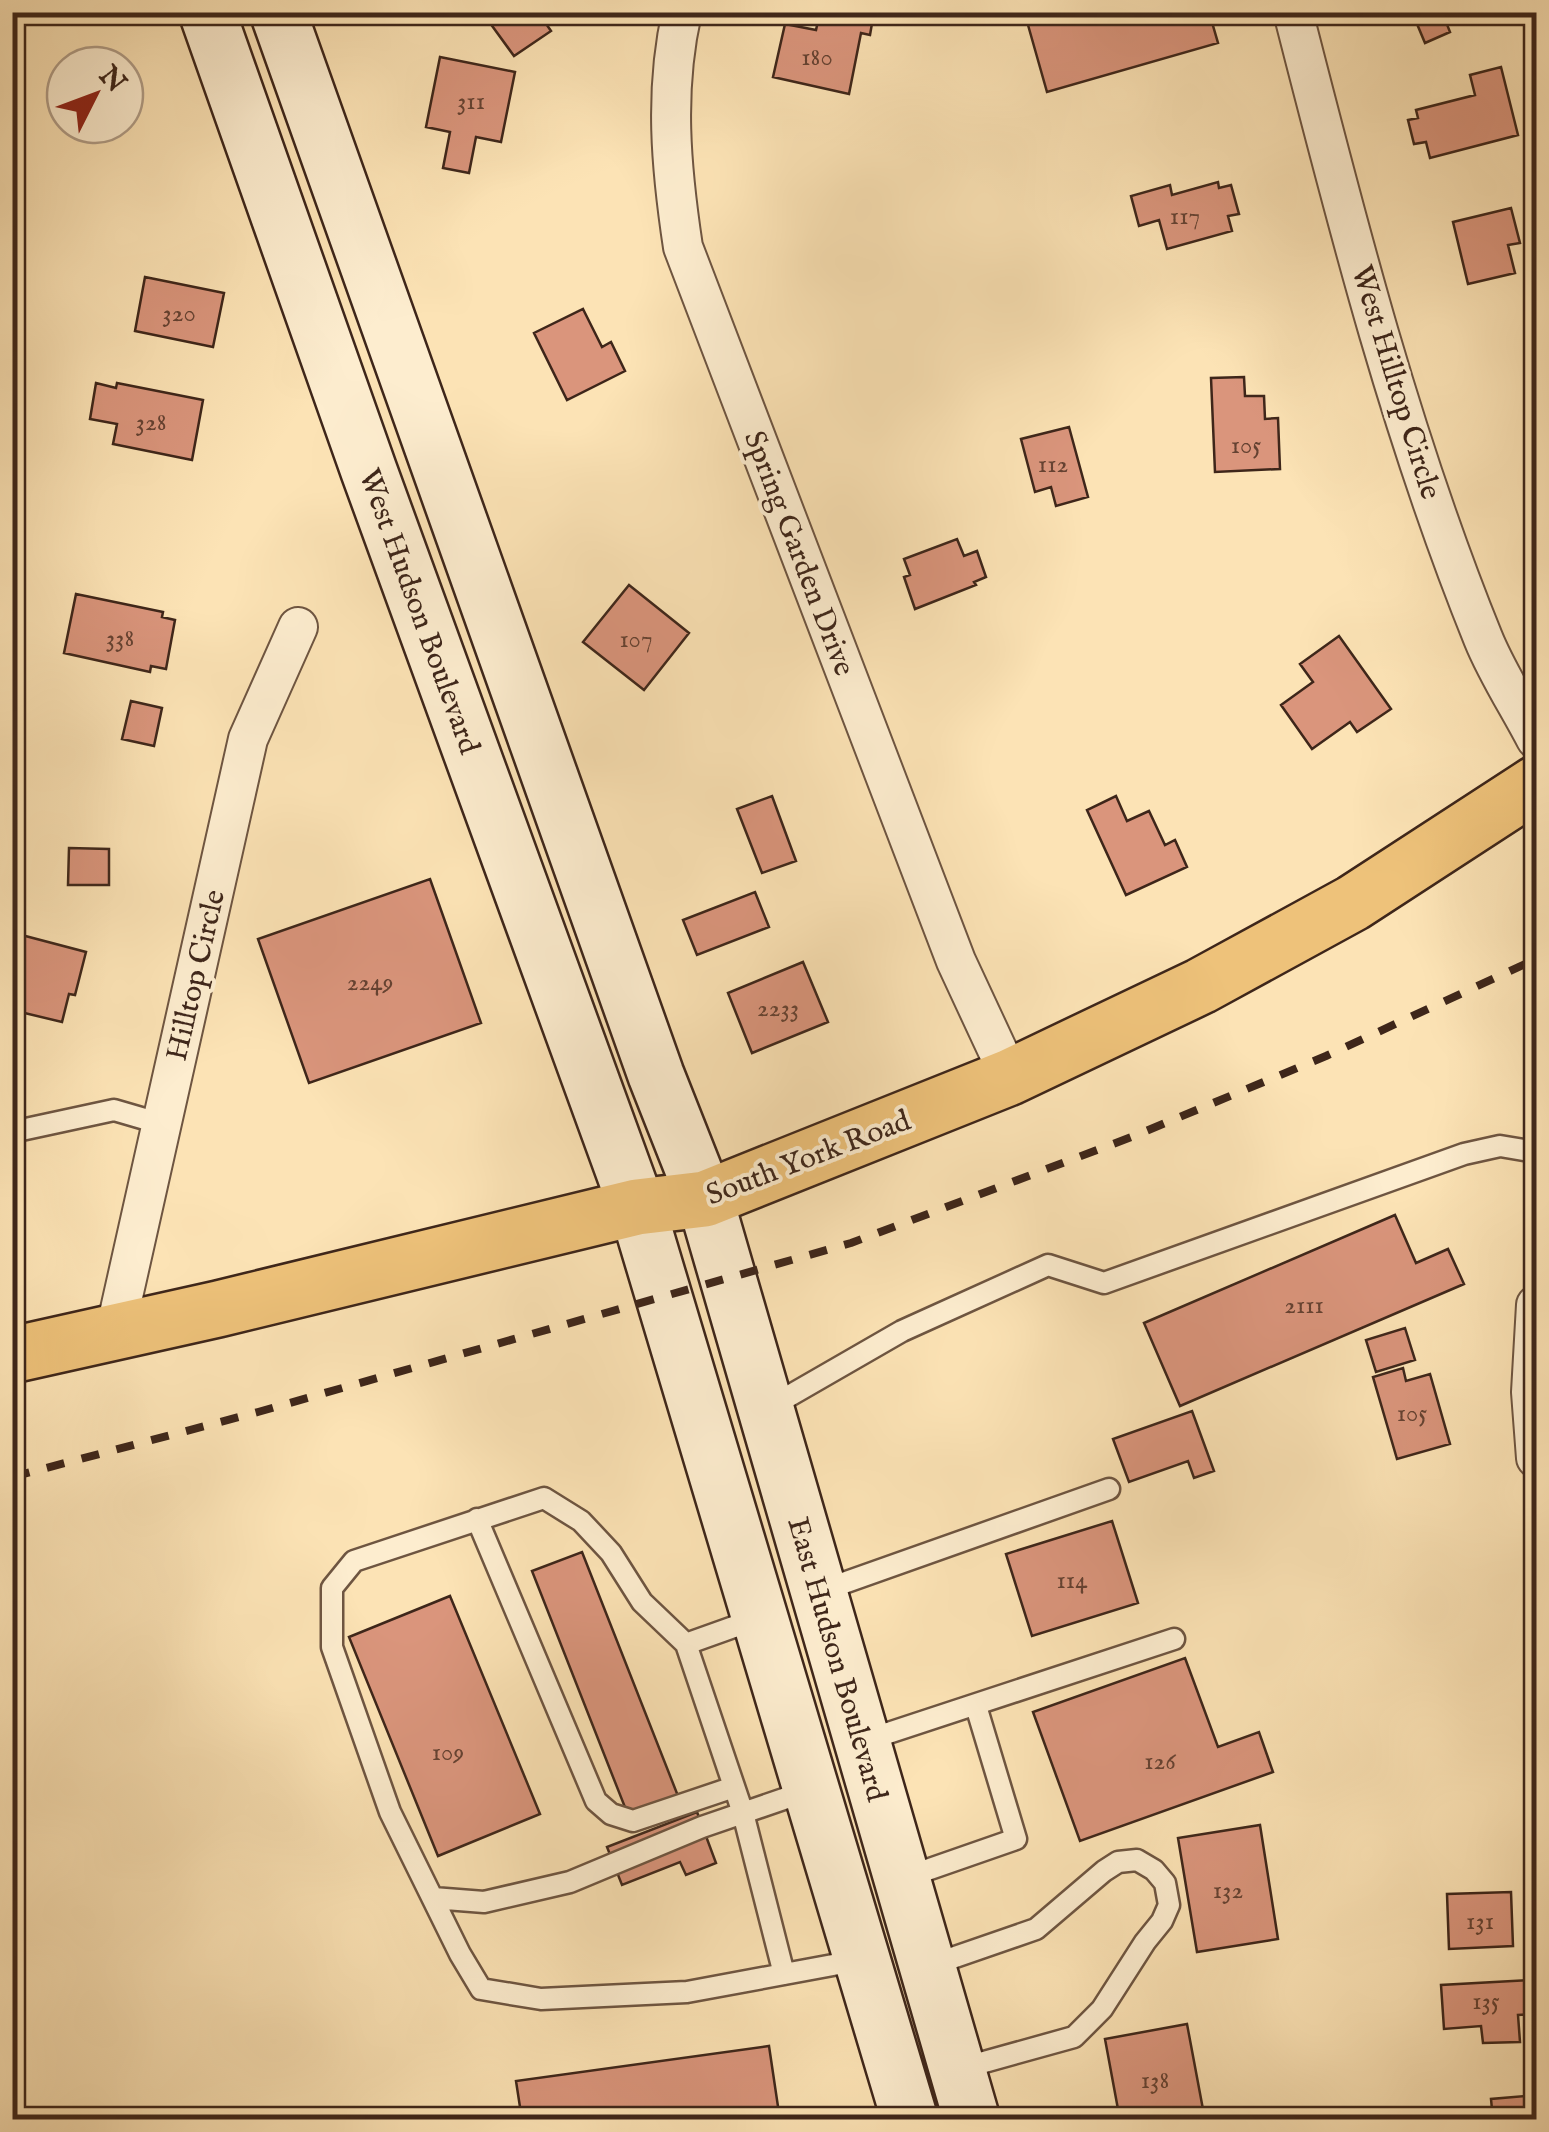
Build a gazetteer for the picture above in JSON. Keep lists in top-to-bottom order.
{
  "streets": {
    "main road": ["West Hudson Boulevard", "South York Road", "East Hudson Boulevard"],
    "street": ["West Hilltop Circle", "Spring Garden Drive", "Hilltop Circle"]
  },
  "crossings": [
    ["Spring Garden Drive", "South York Road"],
    ["West Hudson Boulevard", "South York Road"],
    ["West Hudson Boulevard", "East Hudson Boulevard"],
    ["Hilltop Circle", "South York Road"],
    ["South York Road", "East Hudson Boulevard"]
  ],
  "house_numbers": [
    "180",
    "311",
    "117",
    "320",
    "328",
    "105",
    "112",
    "338",
    "107",
    "2249",
    "2233",
    "2111",
    "105",
    "114",
    "109",
    "126",
    "132",
    "131",
    "135",
    "138"
  ],
  "north": "top right"
}
